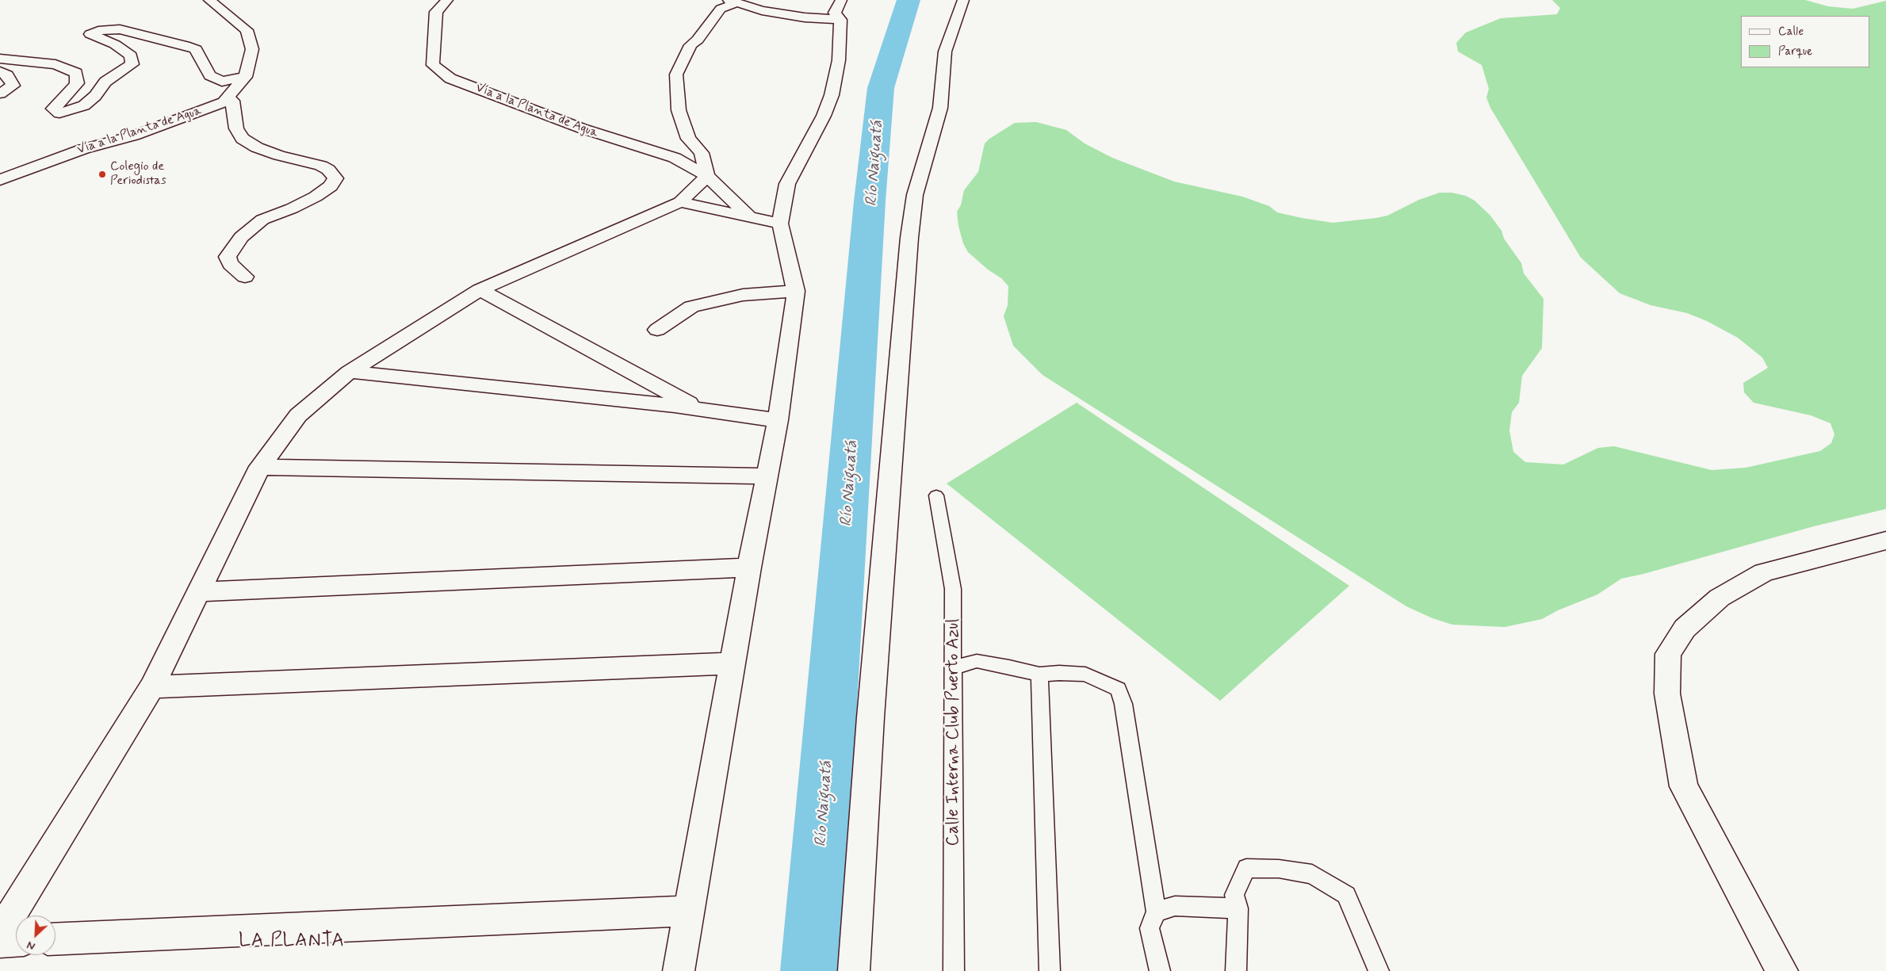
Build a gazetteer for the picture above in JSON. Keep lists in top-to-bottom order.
{
  "streets": {
    "street": ["Vía a la Planta de Agua"],
    "lane": ["Calle Interna Club Puerto Azul"]
  },
  "districts": ["LA PLANTA"],
  "water": ["Río Naiguatá"],
  "places": ["Colegio de Periodistas"],
  "legend": ["Calle", "Parque"],
  "north": "bottom left"
}
